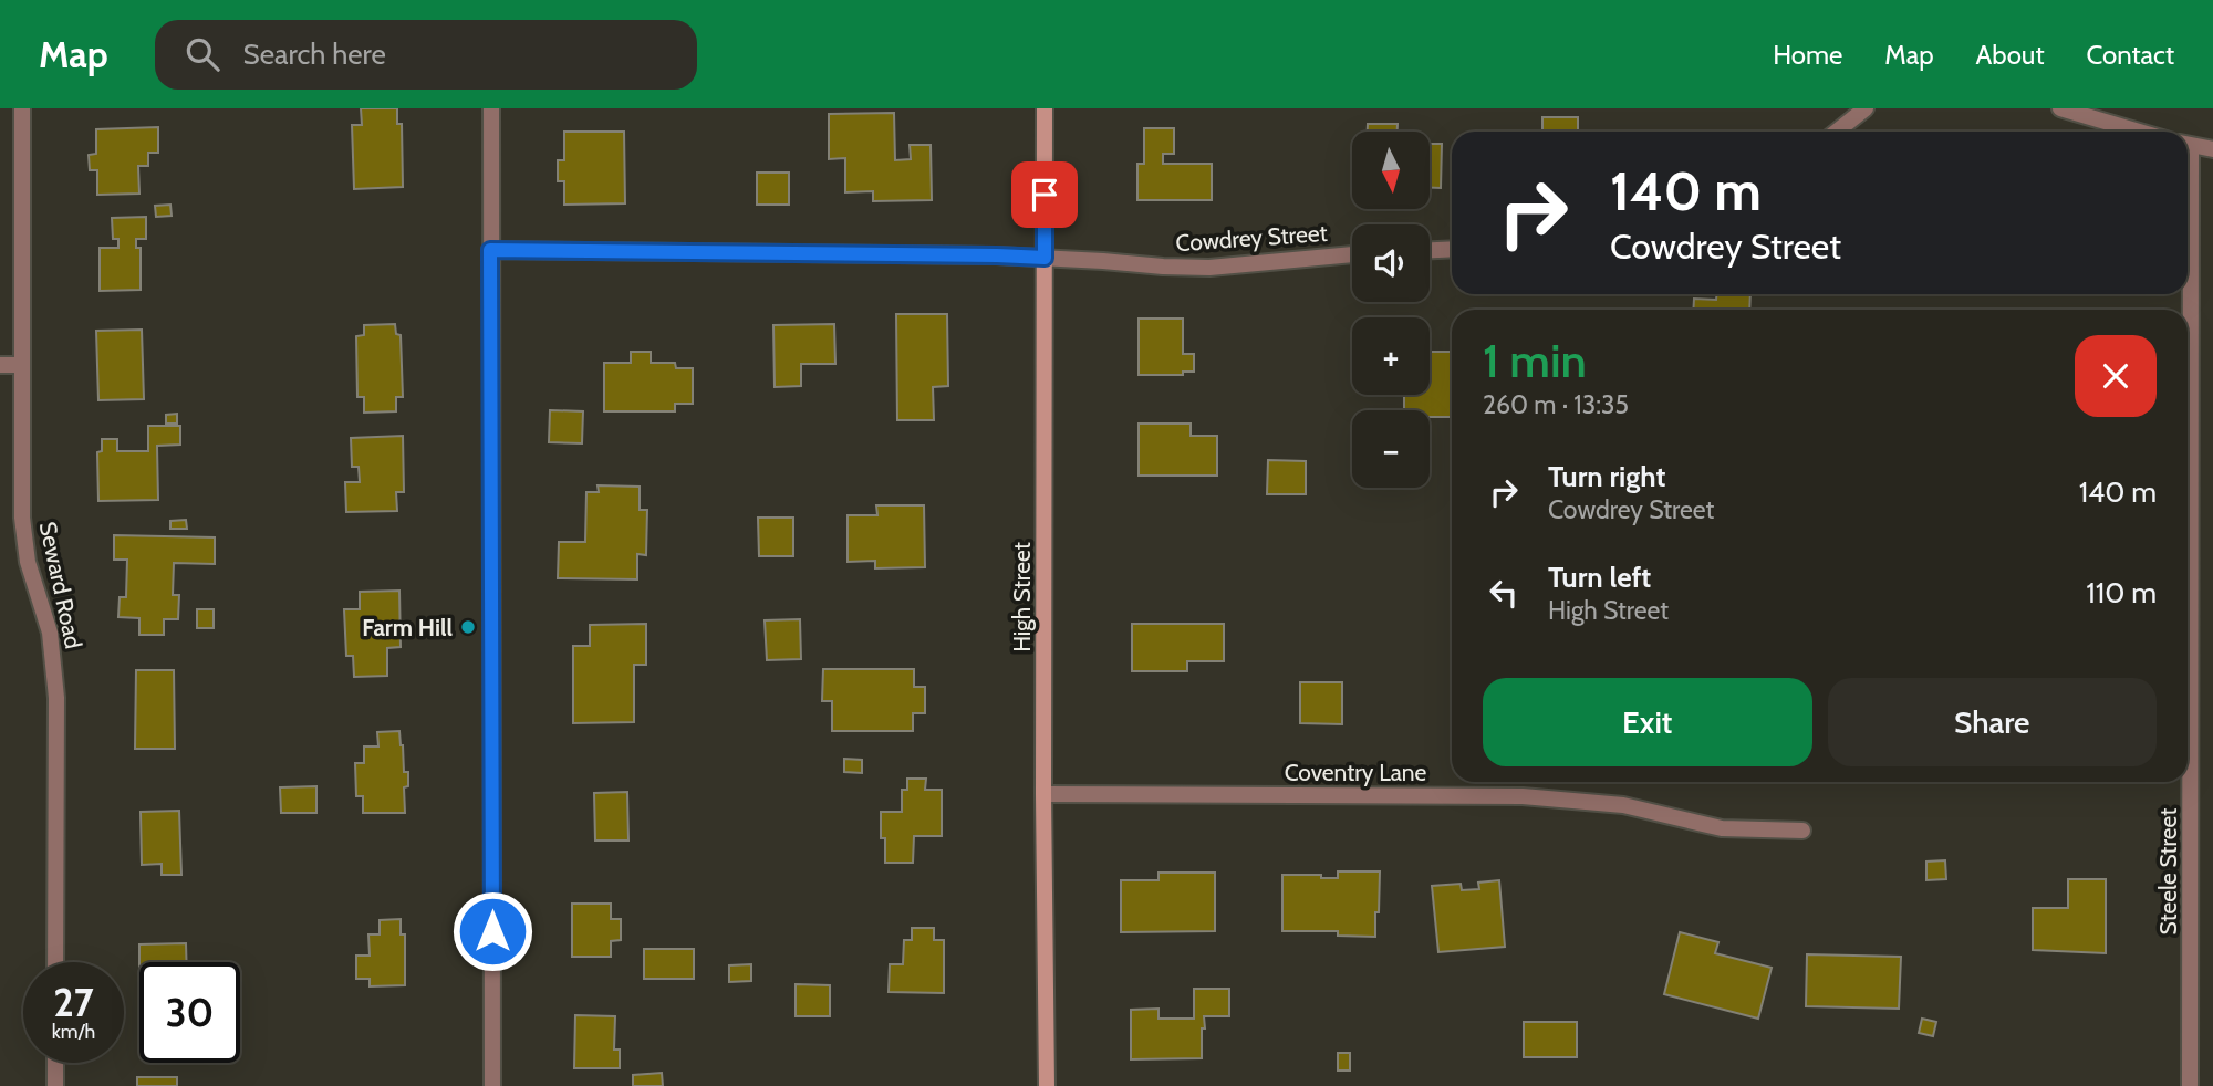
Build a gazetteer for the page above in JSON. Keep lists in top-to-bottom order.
{
  "streets": {
    "street": [
      "Cowdrey Street",
      "Seward Road",
      "High Street",
      "Coventry Lane",
      "Steele Street"
    ]
  },
  "crossings": [
    ["Cowdrey Street", "High Street"],
    ["High Street", "Coventry Lane"]
  ],
  "places": ["Farm Hill"],
  "north": "bottom",
  "page": {
    "header": "Map",
    "search": "Search here",
    "nav": [
      "Home",
      "Map",
      "About",
      "Contact"
    ],
    "map_buttons": ["+", "−"],
    "turn": ["140 m", "Cowdrey Street"],
    "heading": ["1 min", "260 m · 13:35"],
    "list": [
      {
        "name": "Turn right",
        "note": "Cowdrey Street",
        "value": "140 m"
      },
      {
        "name": "Turn left",
        "note": "High Street",
        "value": "110 m"
      }
    ],
    "buttons": ["Exit", "Share"],
    "speed": "27 km/h",
    "limit": "30"
  }
}
